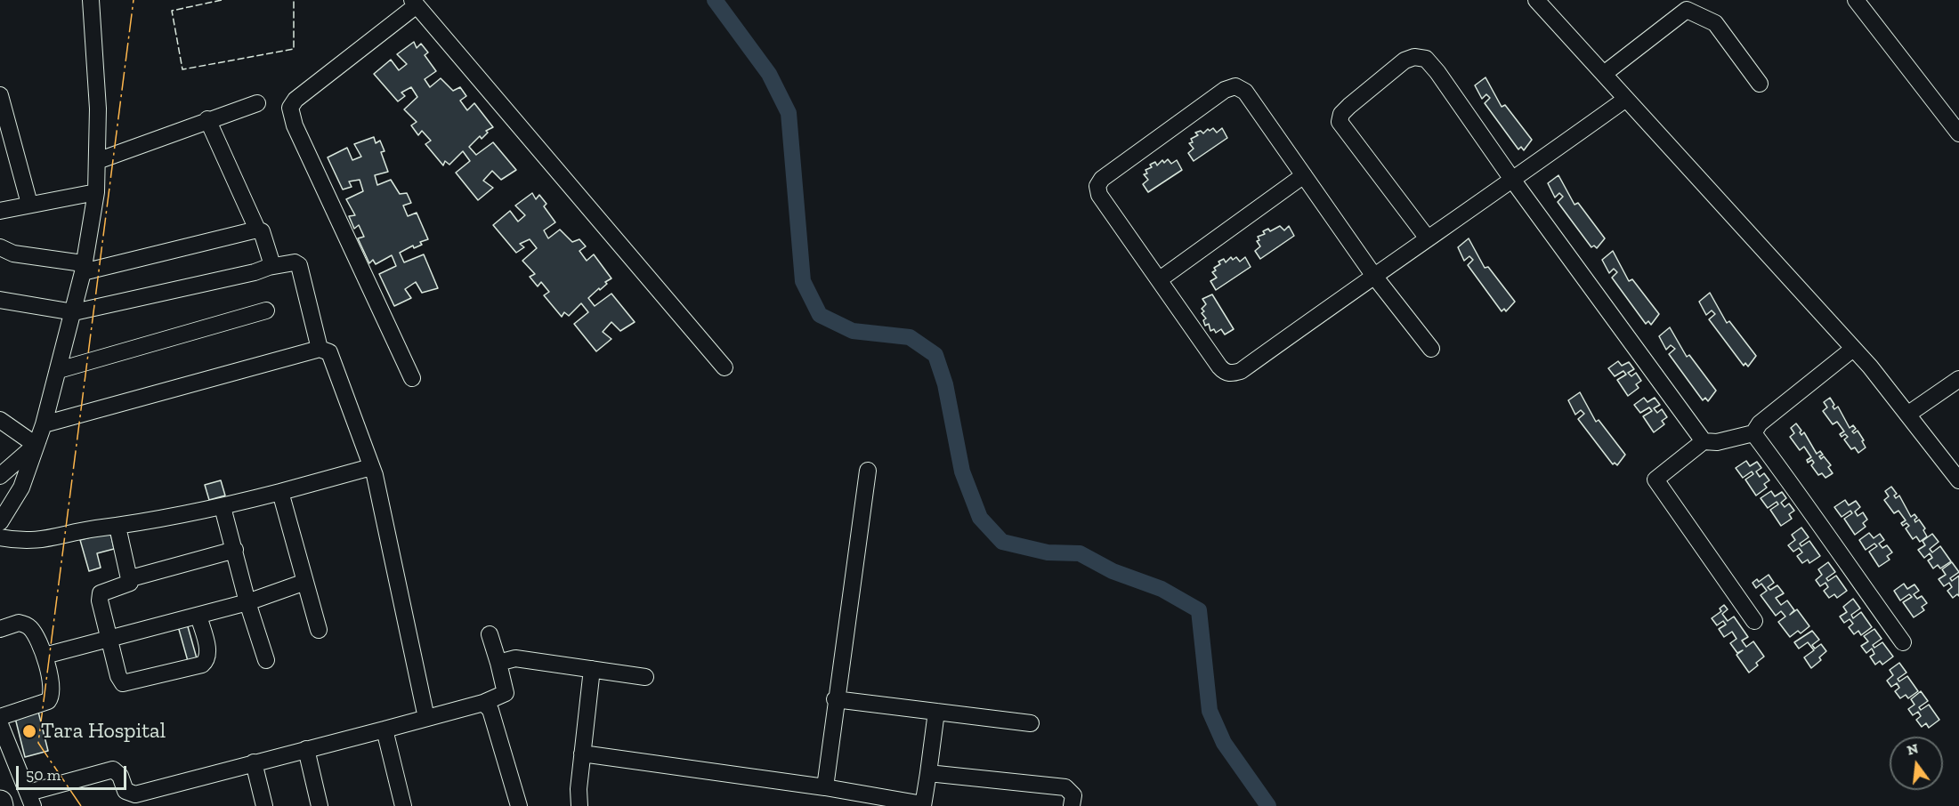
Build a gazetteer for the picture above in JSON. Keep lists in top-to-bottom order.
{
  "places": ["Tara Hospital"],
  "scale_bar": "50 m",
  "north": "top"
}
